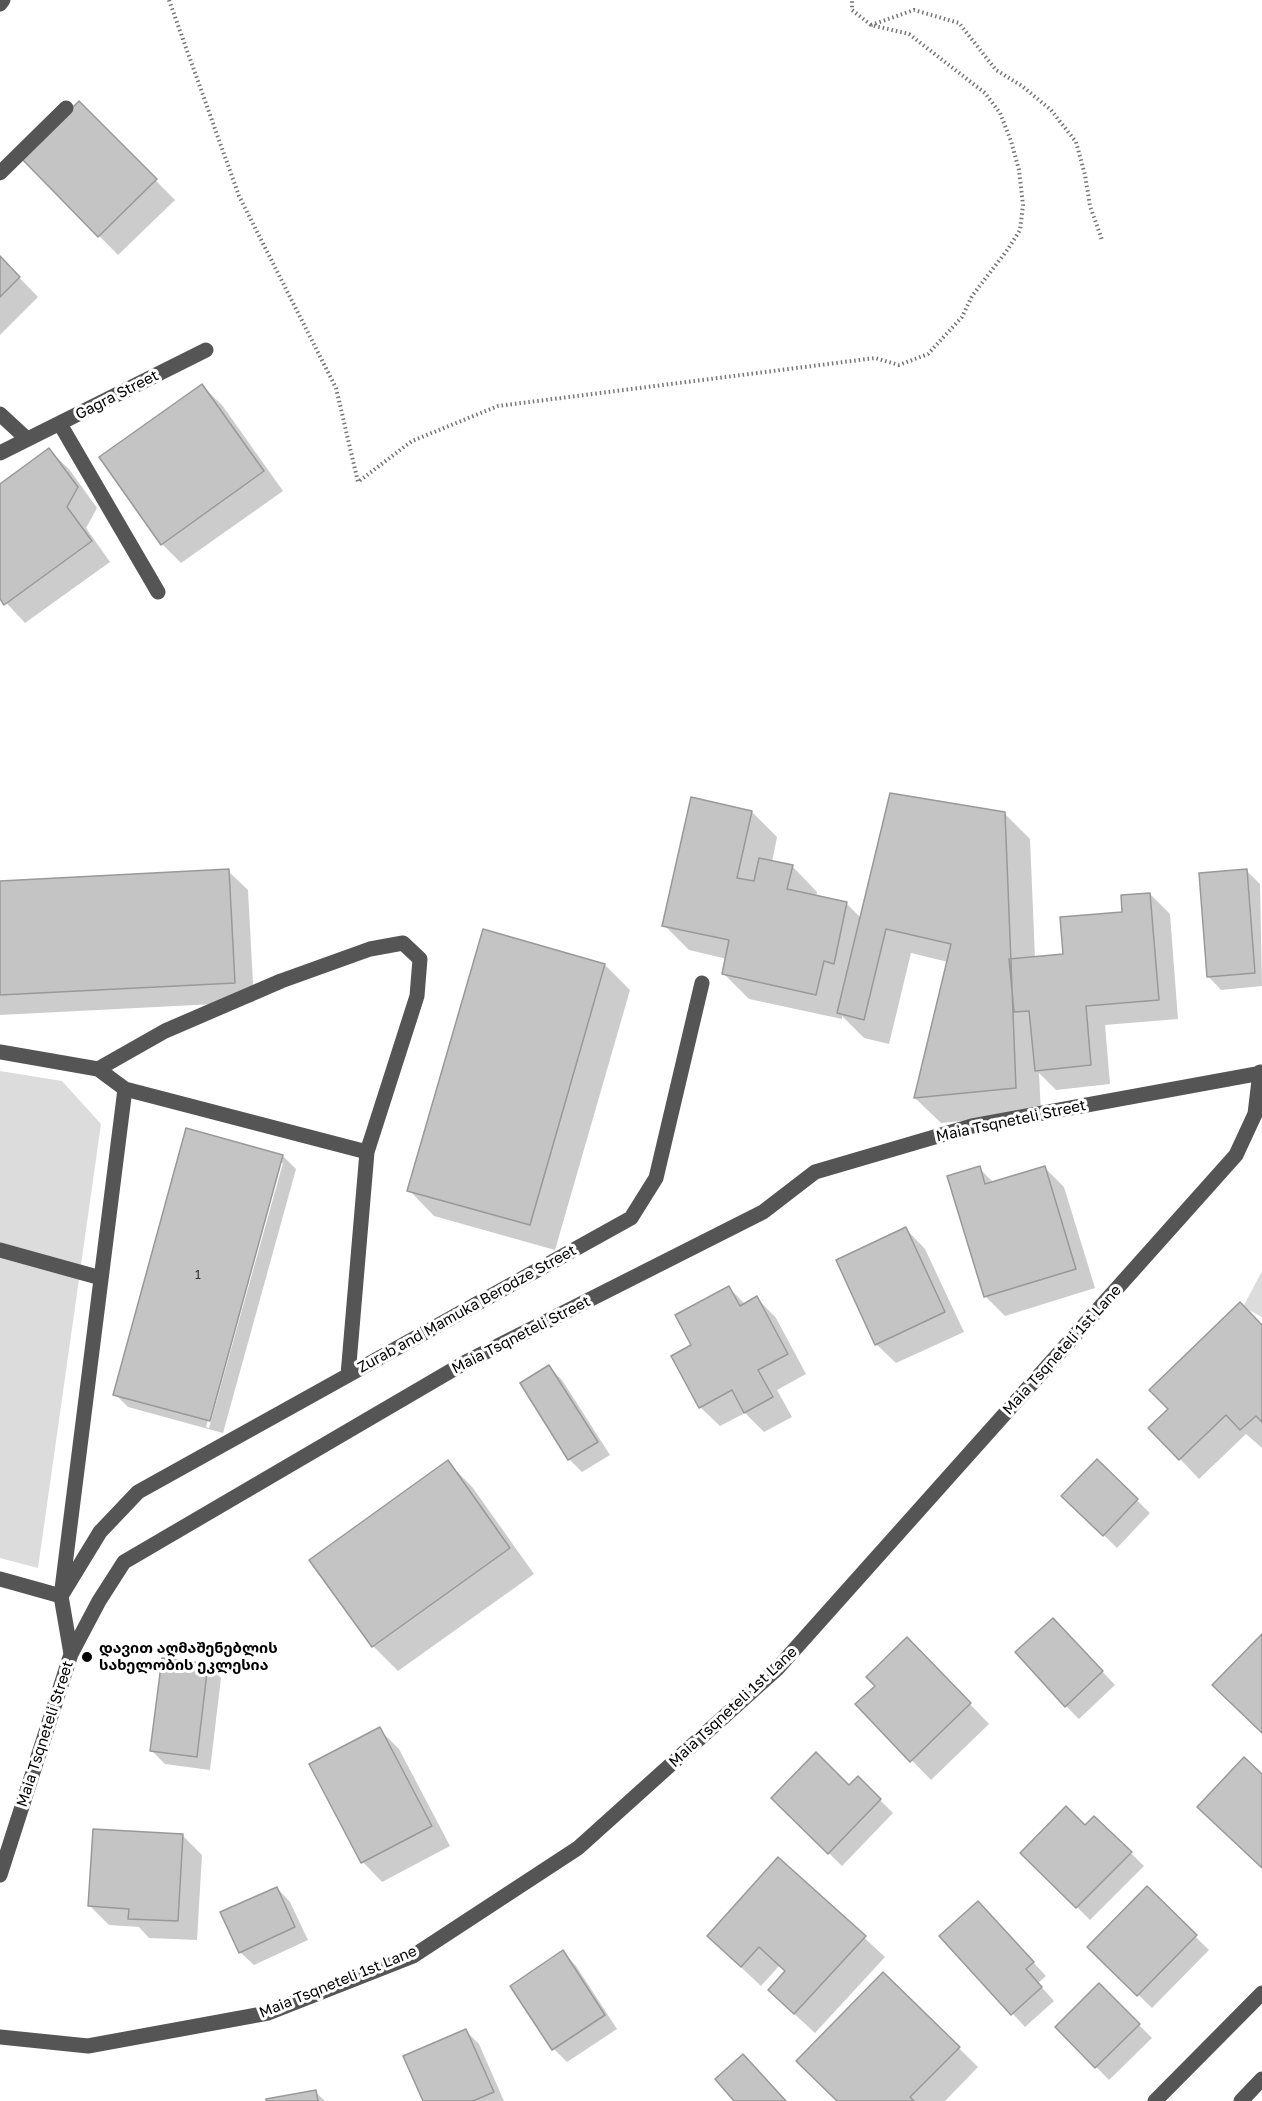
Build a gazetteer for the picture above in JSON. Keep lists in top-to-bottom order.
{
  "streets": {
    "street": [
      "Gagra Street",
      "Maia Tsqneteli Street",
      "Zurab and Mamuka Berodze Street",
      "Maia Tsqneteli 1st Lane"
    ]
  },
  "crossings": [
    ["Maia Tsqneteli Street", "Maia Tsqneteli 1st Lane"]
  ],
  "places": ["დავით აღმაშენებლის სახელობის ეკლესია"],
  "house_numbers": ["1"]
}
